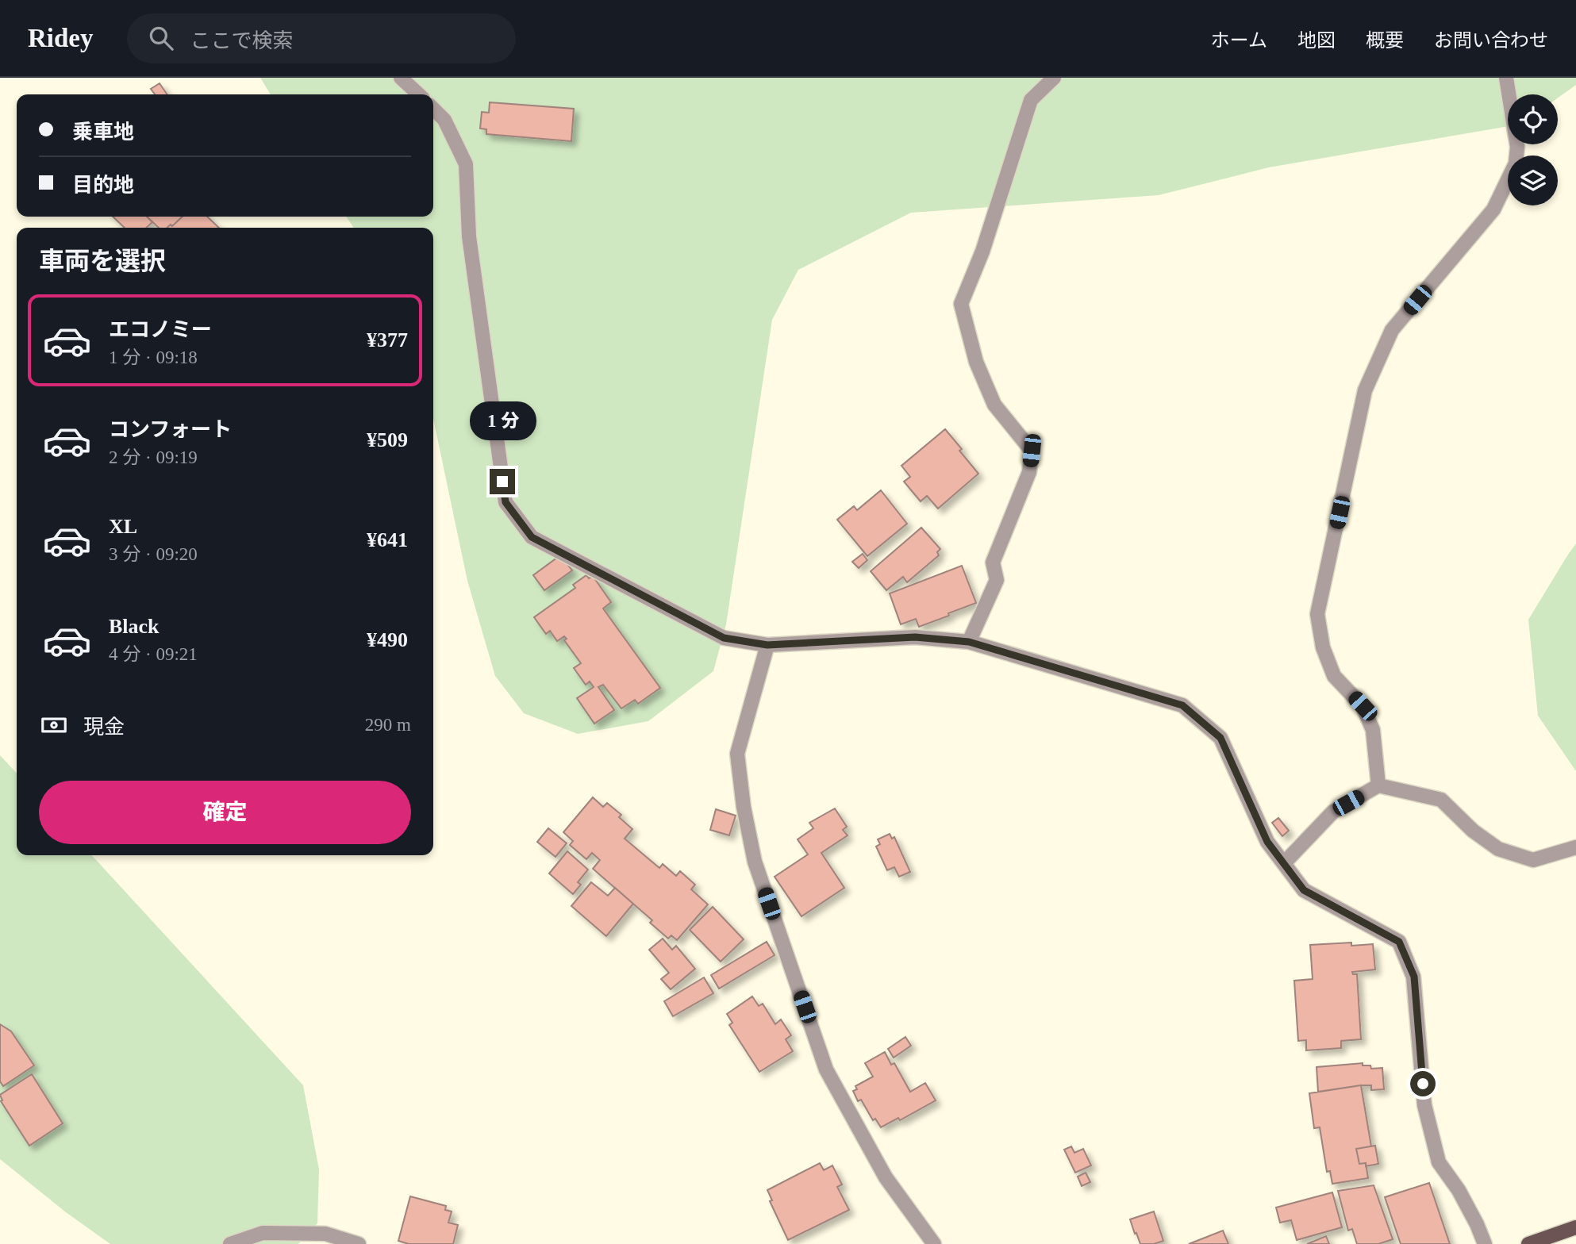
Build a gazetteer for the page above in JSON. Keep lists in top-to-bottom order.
{
  "page": {
    "header": "Ridey",
    "search": "ここで検索",
    "nav": [
      "ホーム",
      "地図",
      "概要",
      "お問い合わせ"
    ],
    "banner": ["乗車地", "目的地"],
    "heading": "車両を選択",
    "list": [
      {
        "name": "エコノミー",
        "note": "1 分 · 09:18",
        "value": "¥377"
      },
      {
        "name": "コンフォート",
        "note": "2 分 · 09:19",
        "value": "¥509"
      },
      {
        "name": "XL",
        "note": "3 分 · 09:20",
        "value": "¥641"
      },
      {
        "name": "Black",
        "note": "4 分 · 09:21",
        "value": "¥490"
      }
    ],
    "bubble": "1 分",
    "pay": ["現金", "290 m"],
    "buttons": "確定"
  }
}
